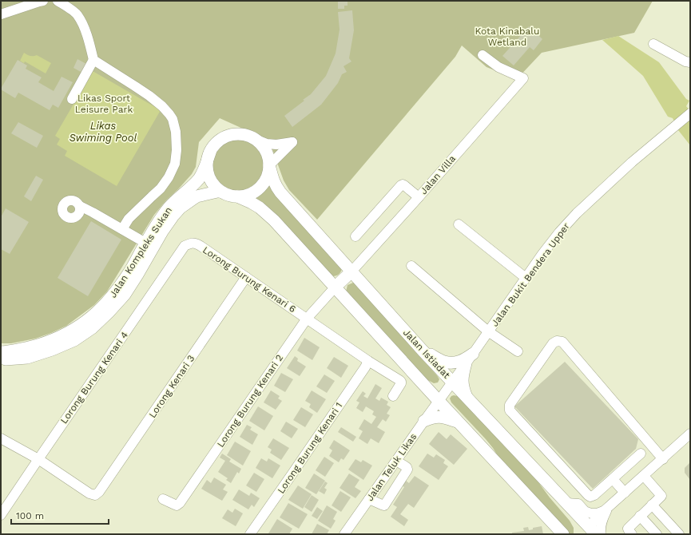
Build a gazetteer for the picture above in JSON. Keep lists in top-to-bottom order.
{
  "streets": {
    "main road": ["Jalan Kompleks Sukan", "Jalan Istiadat"],
    "street": [
      "Jalan Villa",
      "Jalan Bukit Bendera Upper",
      "Lorong Burung Kenari 6",
      "Lorong Burung Kenari 4",
      "Lorong Kenari 3",
      "Lorong Burung Kenari 2",
      "Lorong Burung Kenari 1",
      "Jalan Teluk Likas"
    ]
  },
  "crossings": [
    ["Jalan Villa", "Jalan Istiadat"],
    ["Jalan Kompleks Sukan", "Jalan Istiadat"],
    ["Jalan Bukit Bendera Upper", "Jalan Istiadat"],
    ["Jalan Bukit Bendera Upper", "Jalan Teluk Likas"],
    ["Lorong Burung Kenari 6", "Lorong Burung Kenari 4"],
    ["Lorong Burung Kenari 6", "Lorong Kenari 3"],
    ["Lorong Burung Kenari 6", "Lorong Burung Kenari 2"],
    ["Lorong Burung Kenari 6", "Lorong Burung Kenari 1"],
    ["Lorong Burung Kenari 4", "Lorong Kenari 3"]
  ],
  "water": ["Likas Swiming Pool"],
  "parks": ["Kota Kinabalu Wetland", "Likas Sport Leisure Park"],
  "scale_bar": "100 m"
}
